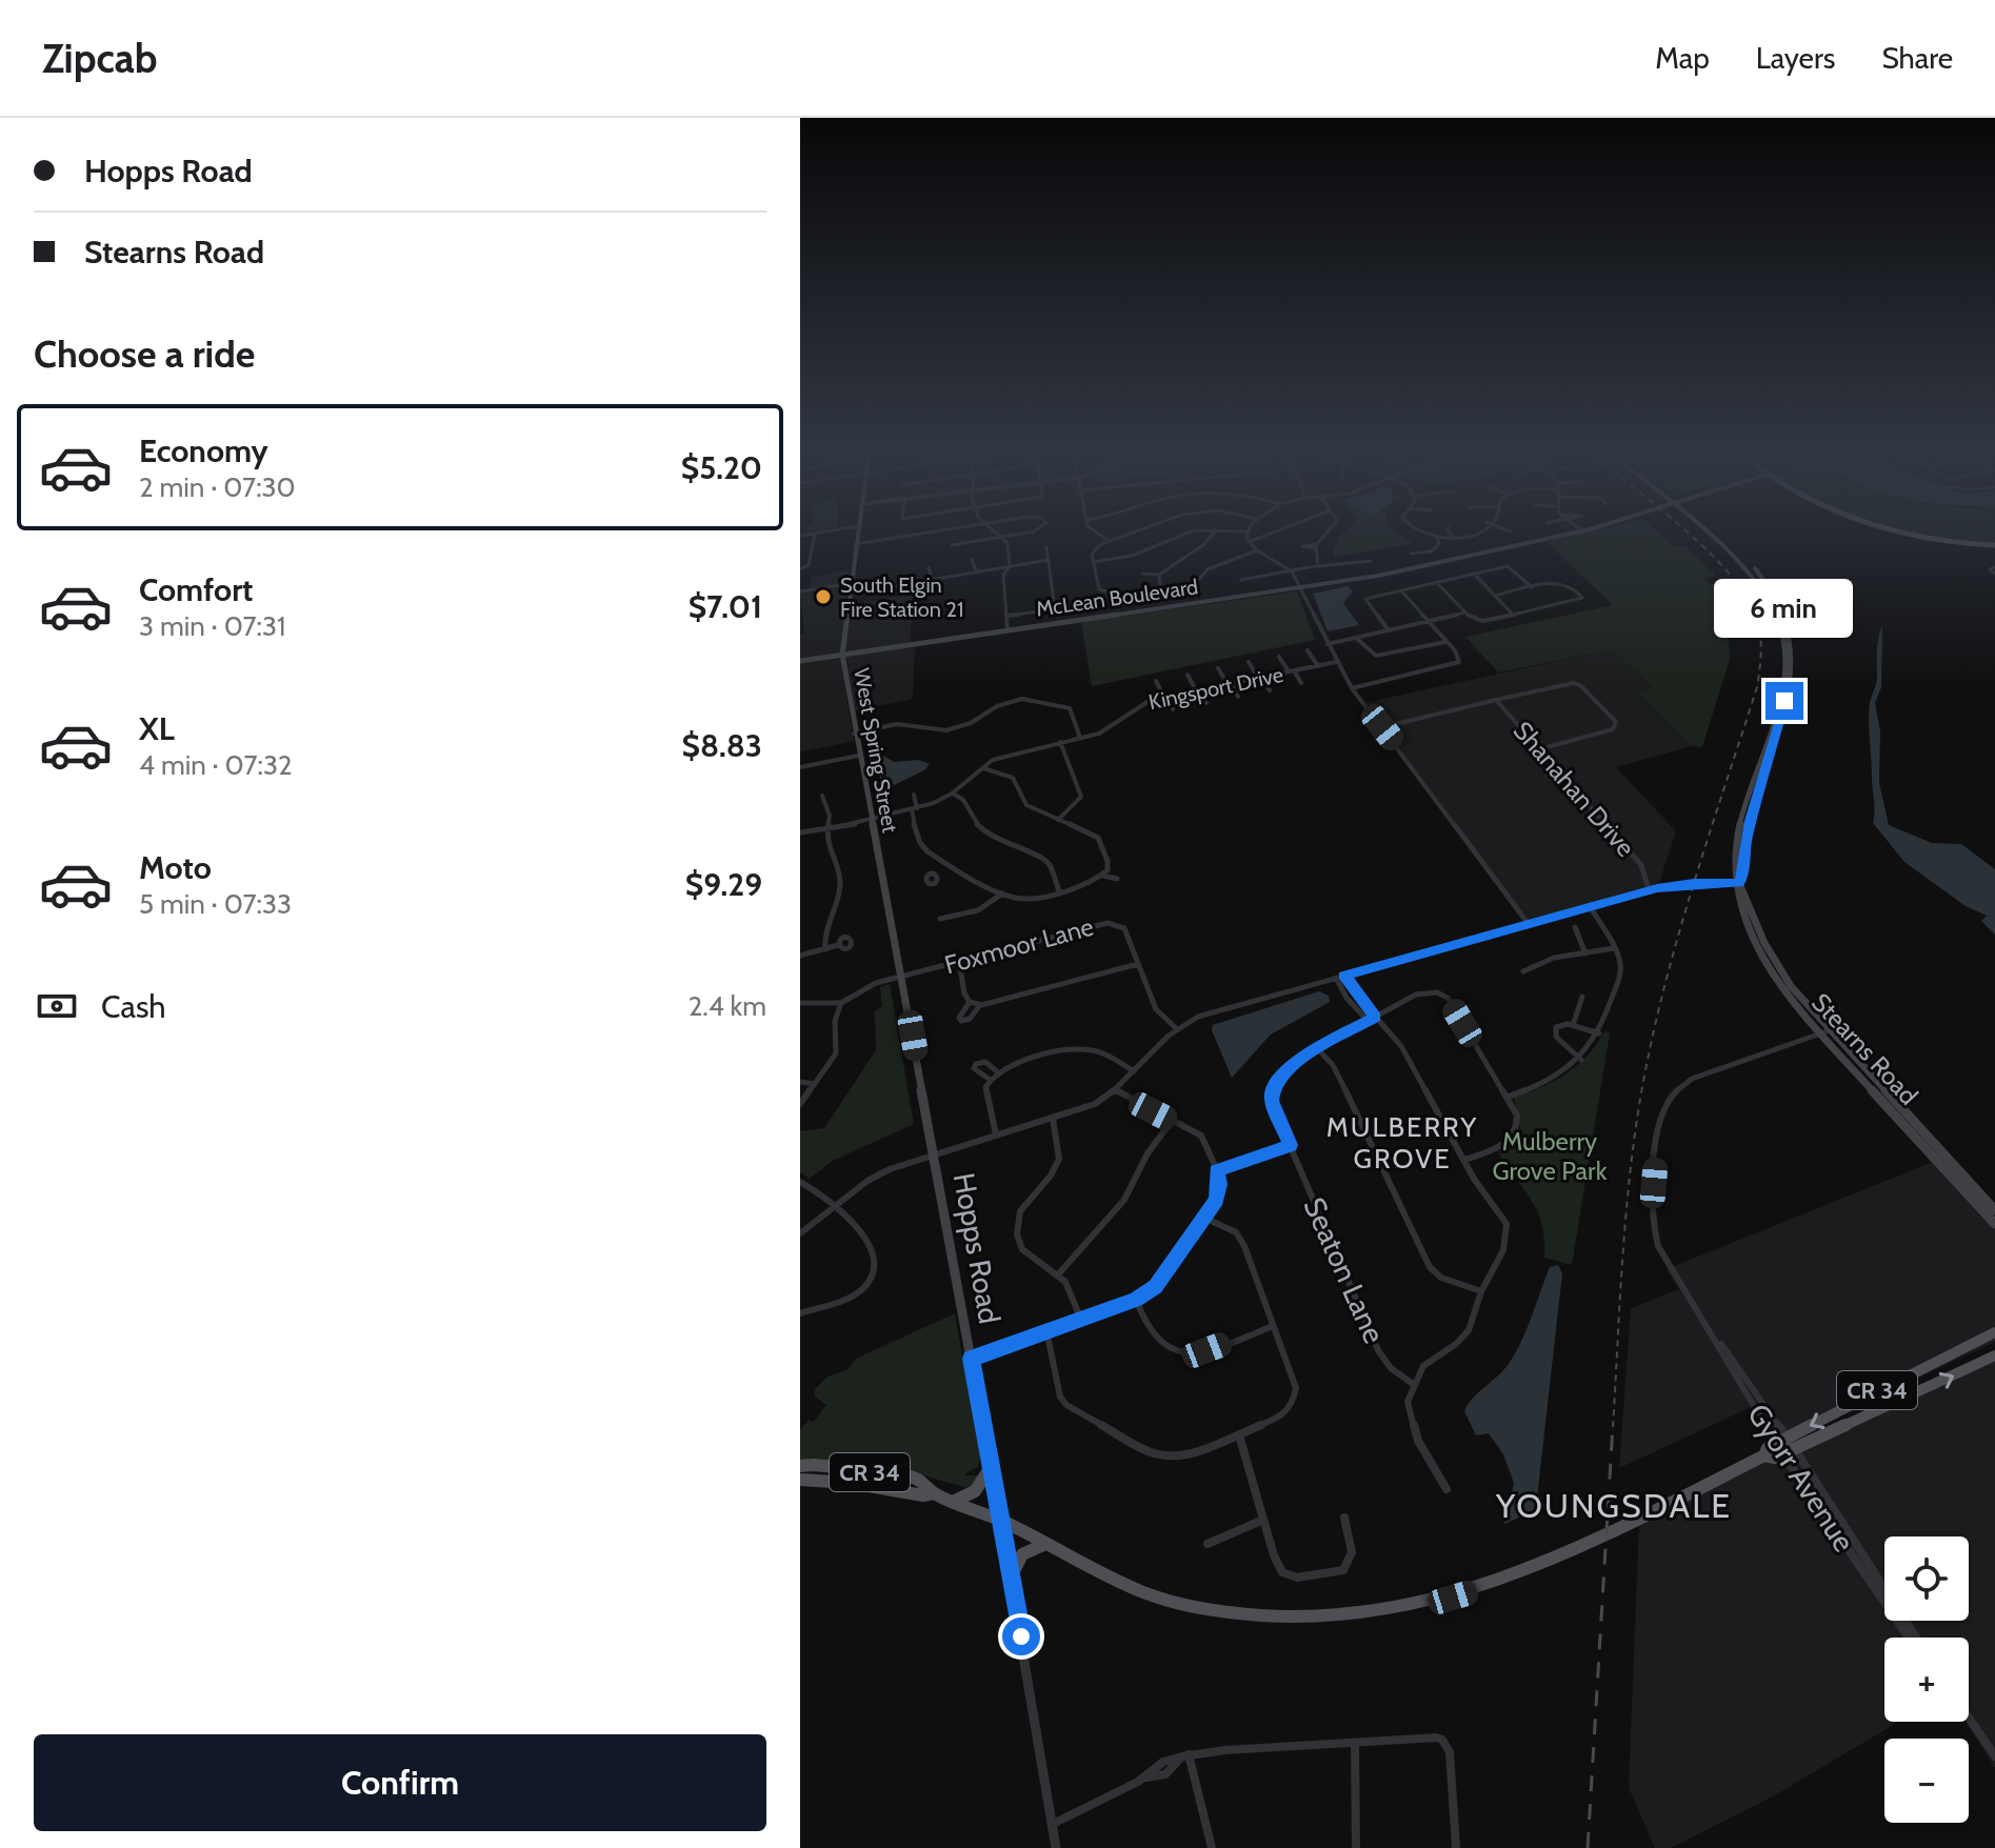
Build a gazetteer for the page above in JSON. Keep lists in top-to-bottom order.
{
  "streets": {
    "main road": [
      "McLean Boulevard",
      "West Spring Street",
      "Stearns Road",
      "Hopps Road",
      "CR 34"
    ],
    "street": [
      "Kingsport Drive",
      "Shanahan Drive",
      "Foxmoor Lane",
      "Seaton Lane",
      "Gyorr Avenue"
    ]
  },
  "crossings": [
    ["McLean Boulevard", "West Spring Street"],
    ["Kingsport Drive", "West Spring Street"],
    ["West Spring Street", "Hopps Road"],
    ["Foxmoor Lane", "Hopps Road"],
    ["Stearns Road", "Gyorr Avenue"],
    ["Hopps Road", "CR 34"],
    ["CR 34", "Gyorr Avenue"]
  ],
  "districts": ["MULBERRY GROVE", "YOUNGSDALE"],
  "parks": ["Mulberry Grove Park"],
  "places": ["South Elgin Fire Station 21"],
  "page": {
    "header": "Zipcab",
    "nav": ["Map", "Layers", "Share"],
    "banner": ["Hopps Road", "Stearns Road"],
    "heading": "Choose a ride",
    "list": [
      {
        "name": "Economy",
        "note": "2 min · 07:30",
        "value": "$5.20"
      },
      {
        "name": "Comfort",
        "note": "3 min · 07:31",
        "value": "$7.01"
      },
      {
        "name": "XL",
        "note": "4 min · 07:32",
        "value": "$8.83"
      },
      {
        "name": "Moto",
        "note": "5 min · 07:33",
        "value": "$9.29"
      }
    ],
    "bubble": "6 min",
    "pay": ["Cash", "2.4 km"],
    "map_buttons": ["+", "−"],
    "buttons": "Confirm"
  }
}
